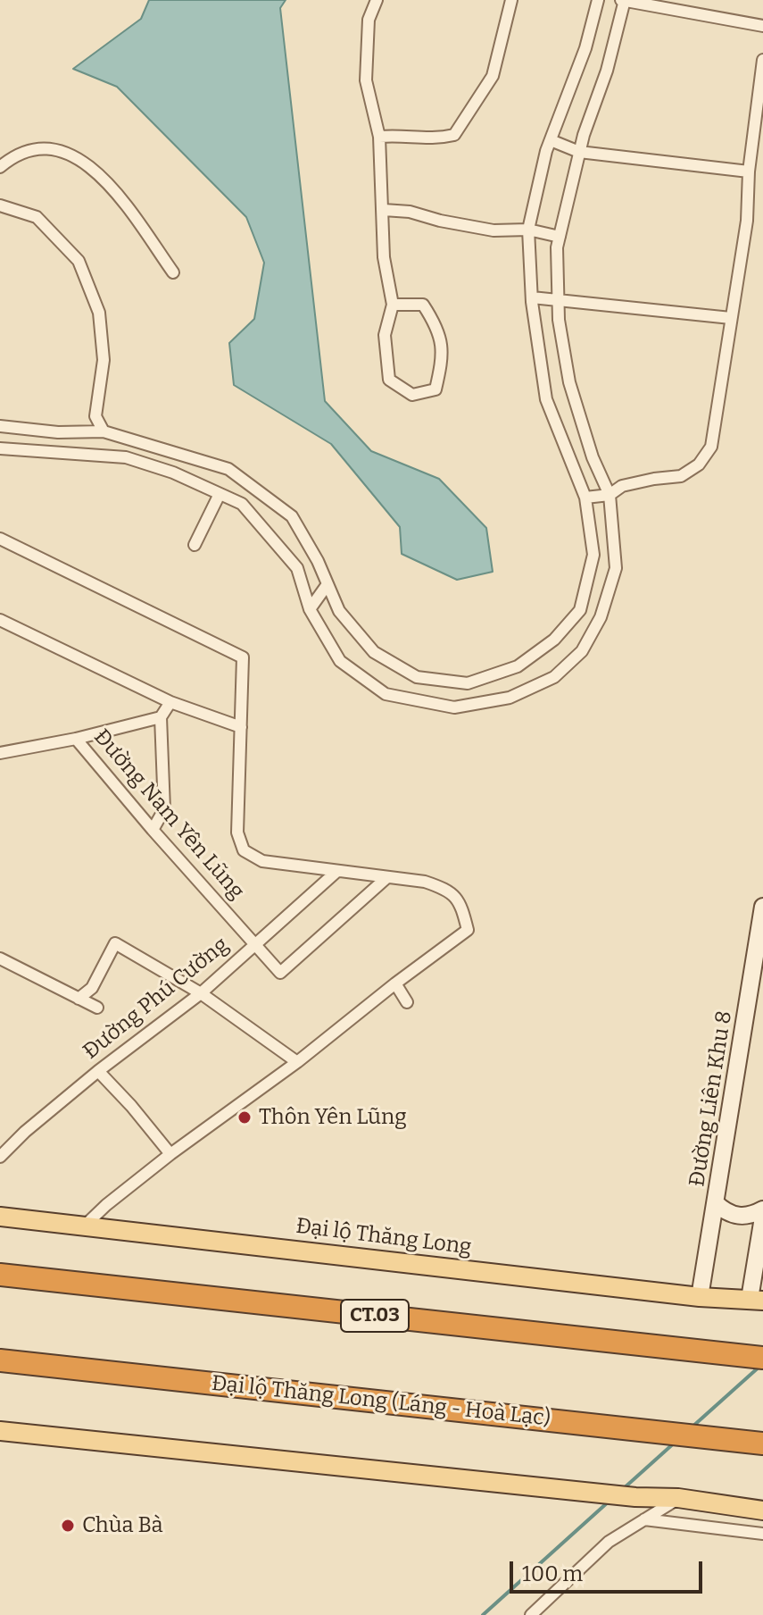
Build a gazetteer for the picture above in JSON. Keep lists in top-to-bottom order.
{
  "streets": {
    "highway": ["CT.03", "Đại lộ Thăng Long (Láng - Hoà Lạc)"],
    "main road": ["Đại lộ Thăng Long"],
    "street": ["Đường Nam Yên Lũng", "Đường Phú Cường", "Đường Liên Khu 8"]
  },
  "crossings": [
    ["Đường Nam Yên Lũng", "Đường Phú Cường"],
    ["Đường Liên Khu 8", "Đại lộ Thăng Long"]
  ],
  "places": ["Thôn Yên Lũng", "Chùa Bà"],
  "scale_bar": "100 m"
}
